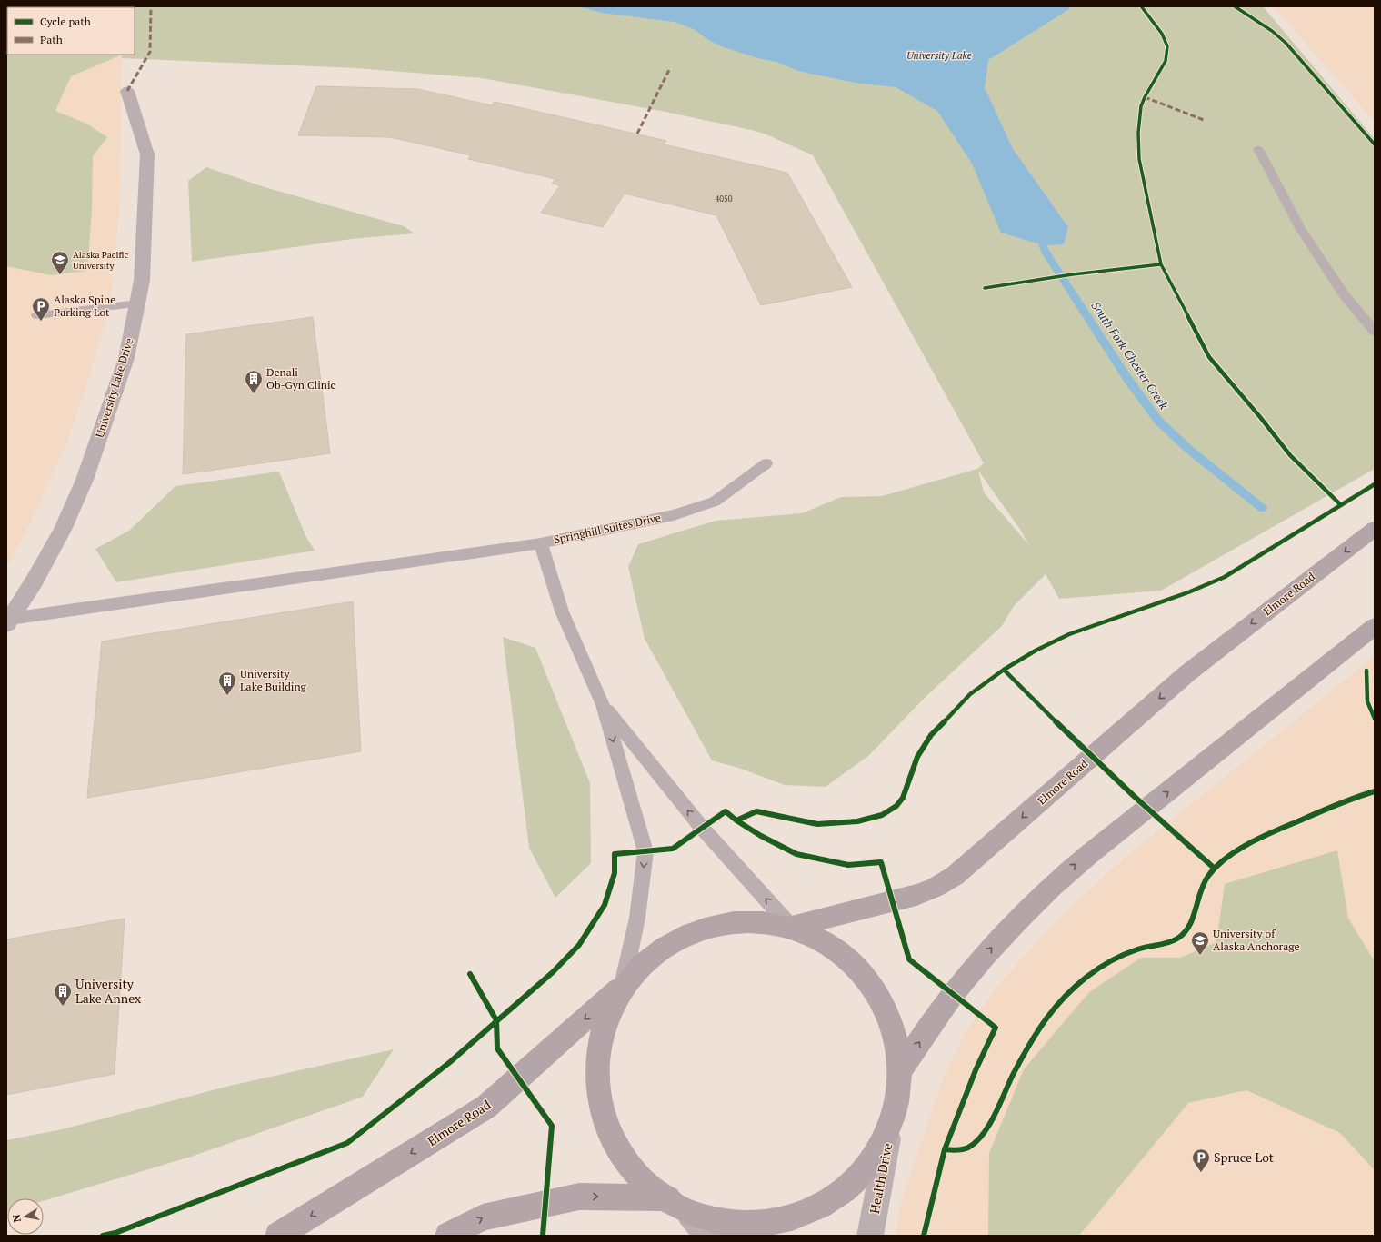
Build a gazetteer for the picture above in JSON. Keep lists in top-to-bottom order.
{
  "streets": {
    "main road": ["Elmore Road"],
    "street": ["University Lake Drive", "Health Drive"],
    "lane": ["Springhill Suites Drive"]
  },
  "crossings": [
    ["University Lake Drive", "Springhill Suites Drive"]
  ],
  "water": ["University Lake", "South Fork Chester Creek"],
  "places": {
    "school or university": ["Alaska Pacific University", "University of Alaska Anchorage"],
    "parking": ["Alaska Spine Parking Lot", "Spruce Lot"],
    "building": ["Denali Ob-Gyn Clinic", "University Lake Building", "University Lake Annex"]
  },
  "house_numbers": ["4050"],
  "legend": ["Cycle path", "Path"],
  "north": "left"
}
